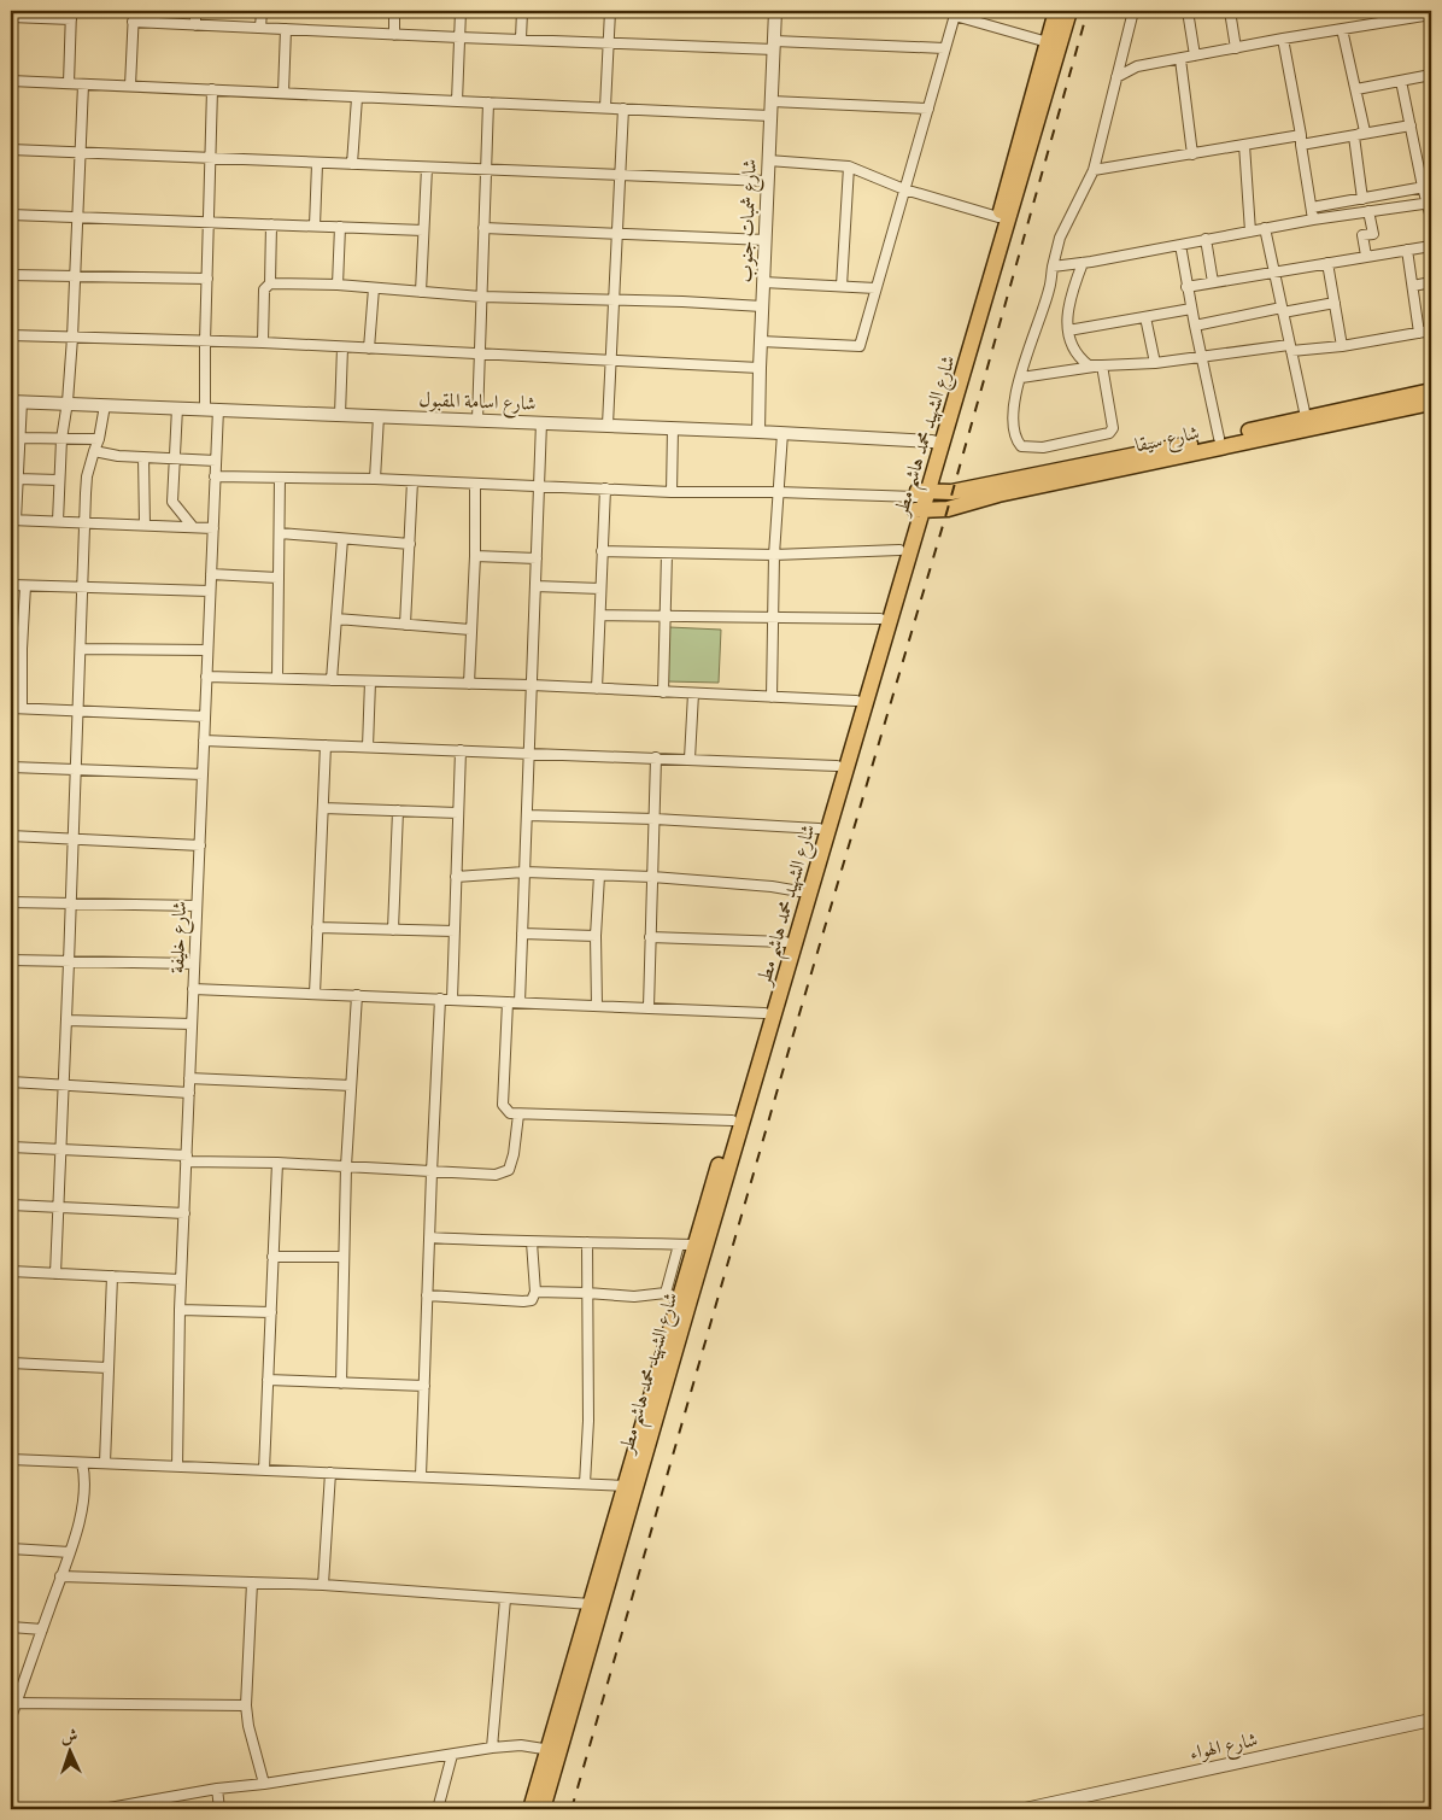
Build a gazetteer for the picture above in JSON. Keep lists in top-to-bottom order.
{
  "streets": {
    "main road": ["شارع الشهيد محمد هاشم مطر", "شارع سيقا"],
    "street": [
      "شارع شمبات جنوب",
      "شارع اسامة المقبول",
      "شارع خليفة",
      "شارع الهواء"
    ]
  },
  "crossings": [
    ["شارع شمبات جنوب", "شارع اسامة المقبول"],
    ["شارع اسامة المقبول", "شارع الشهيد محمد هاشم مطر"],
    ["شارع اسامة المقبول", "شارع خليفة"],
    ["شارع الشهيد محمد هاشم مطر", "شارع سيقا"]
  ],
  "north": "top"
}
